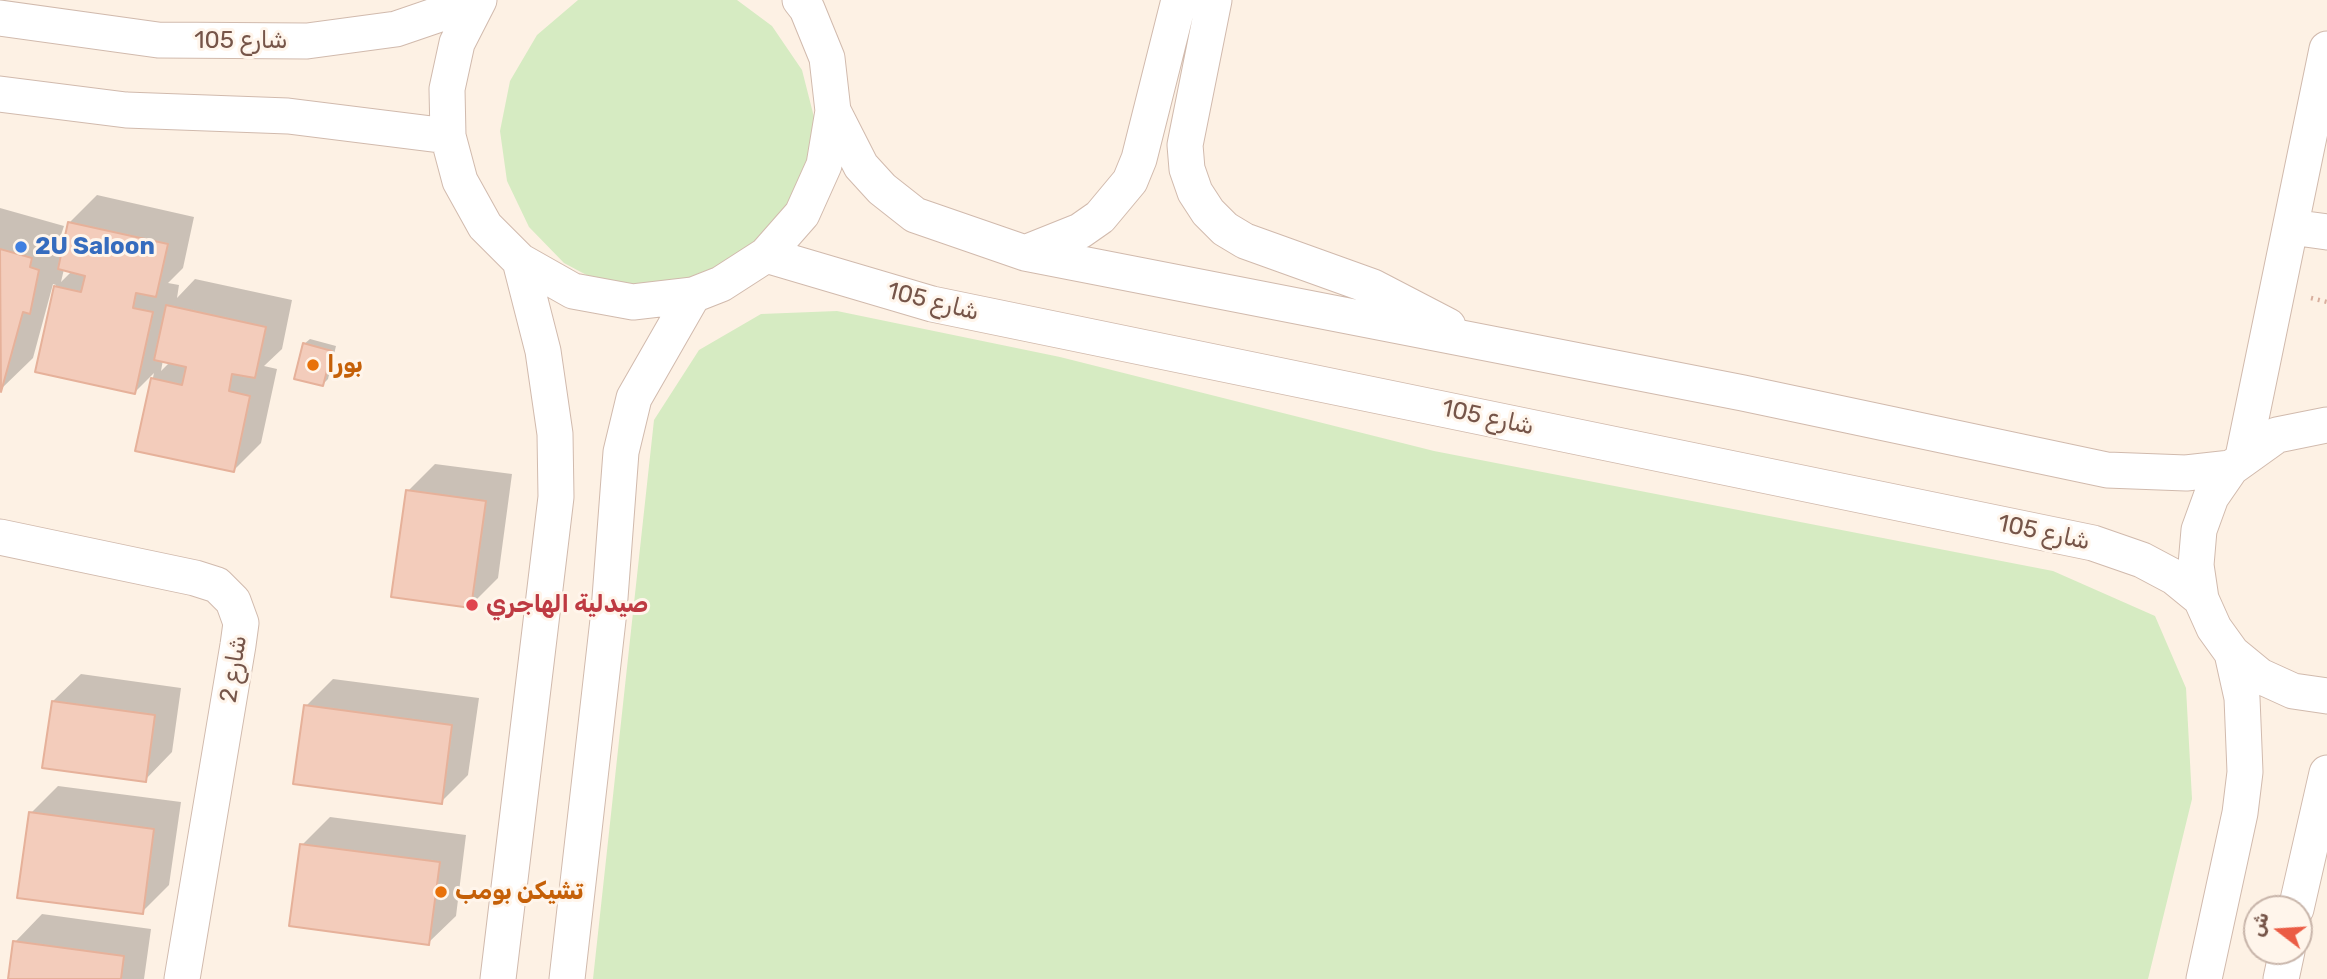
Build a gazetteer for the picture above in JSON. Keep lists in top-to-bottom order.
{
  "streets": {
    "street": ["شارع 105", "شارع 2"]
  },
  "places": [
    "2U Saloon",
    "بورا",
    "صيدلية الهاجري",
    "تشيكن بومب"
  ],
  "north": "left"
}
